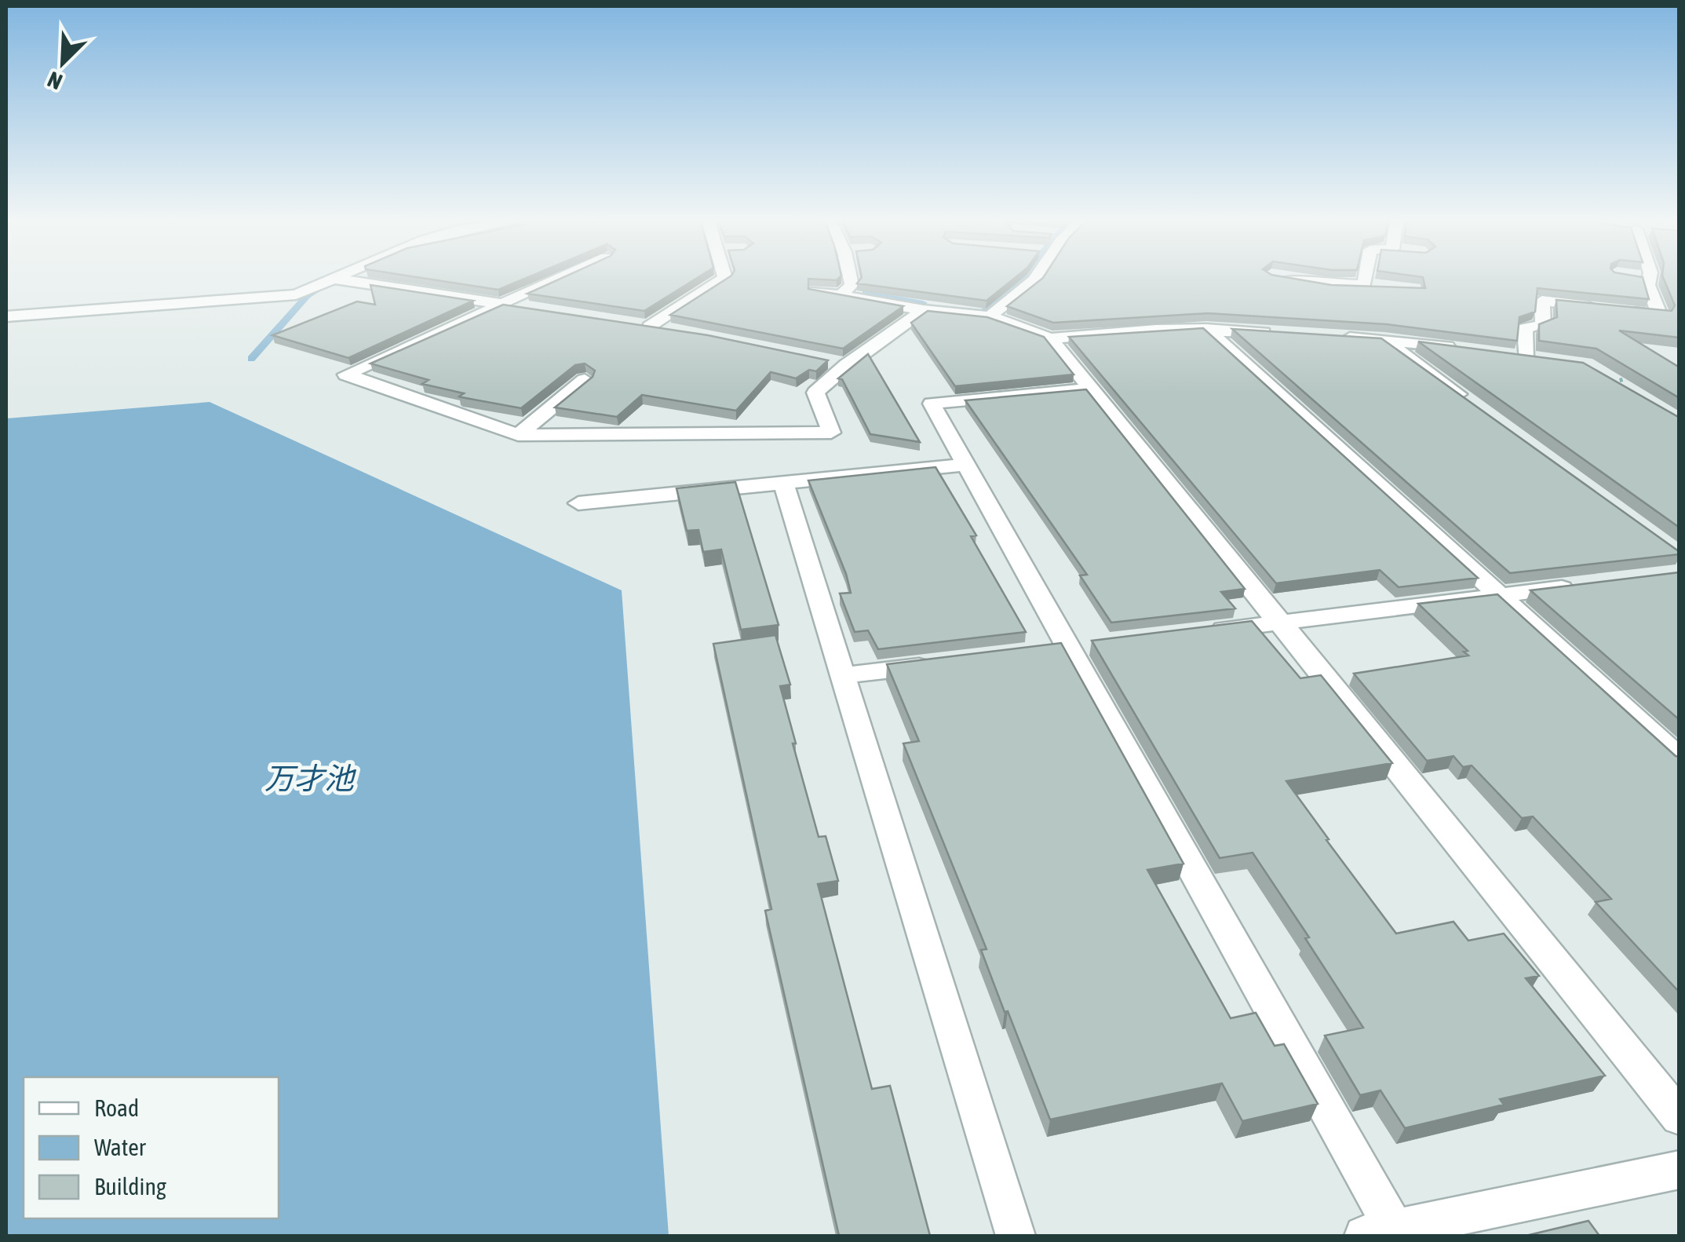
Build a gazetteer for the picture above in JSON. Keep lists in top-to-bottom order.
{
  "water": ["万才池"],
  "legend": ["Road", "Water", "Building"],
  "north": "bottom left"
}
